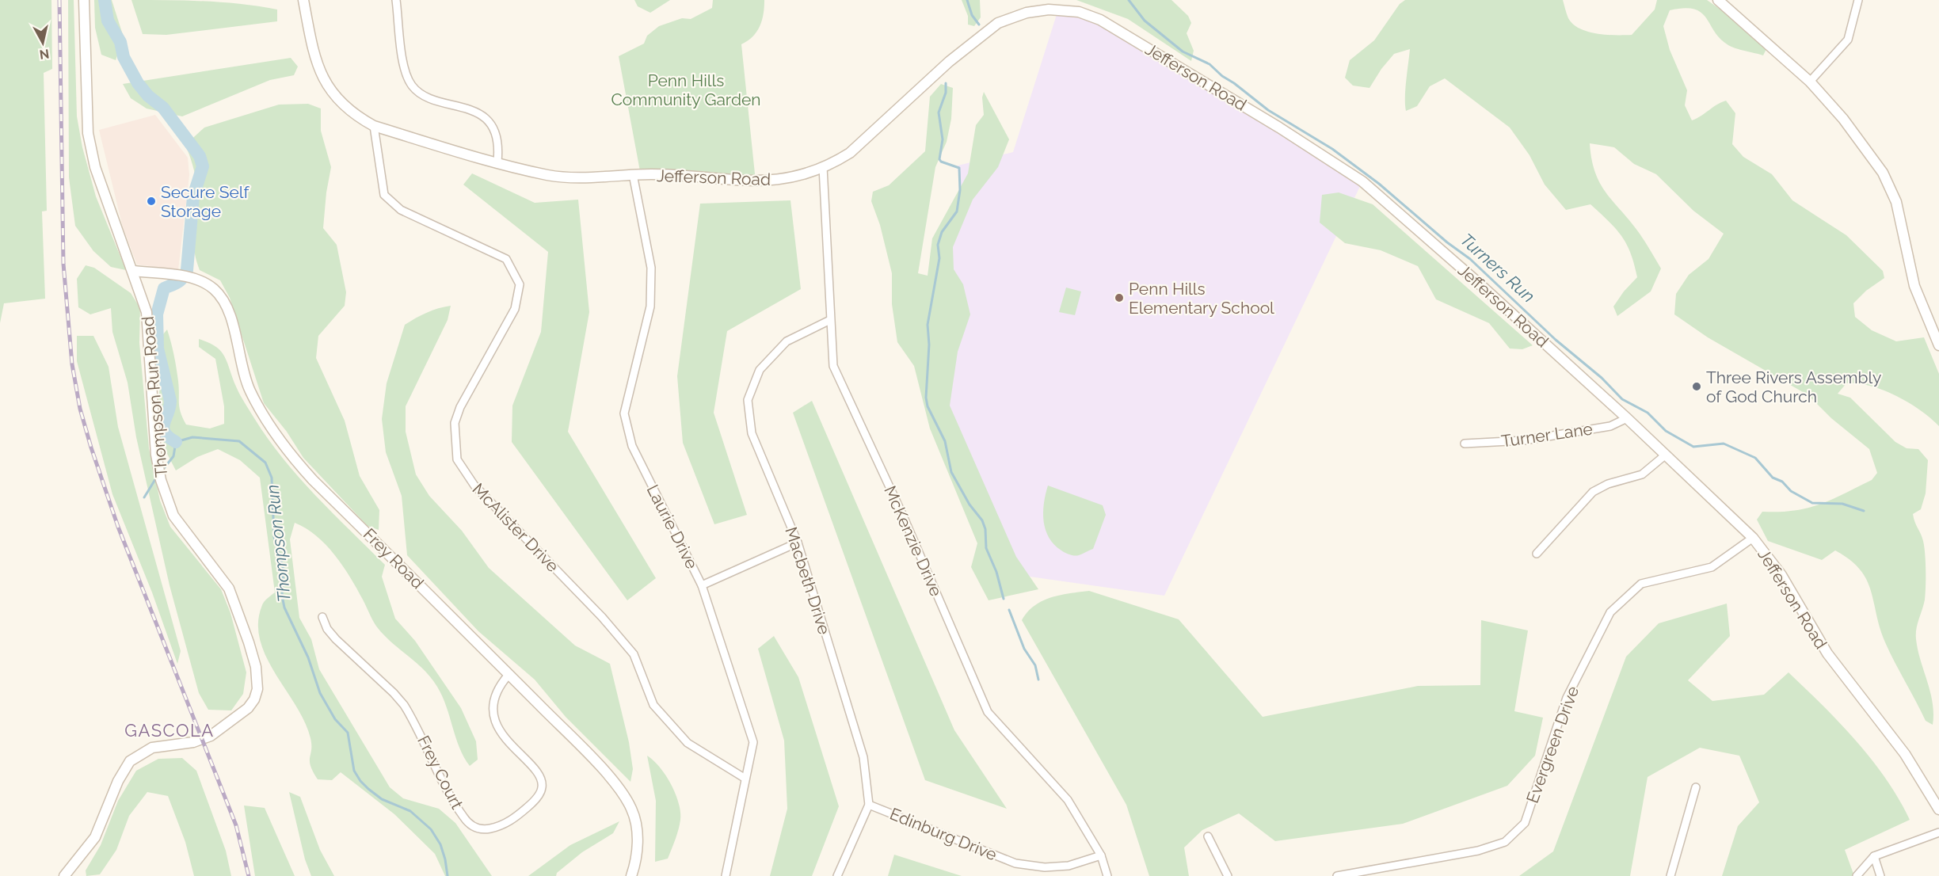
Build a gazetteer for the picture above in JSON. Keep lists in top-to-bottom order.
{
  "streets": {
    "street": [
      "Jefferson Road",
      "Thompson Run Road",
      "Turner Lane",
      "Laurie Drive",
      "McAlister Drive",
      "McKenzie Drive",
      "Frey Road",
      "Macbeth Drive",
      "Evergreen Drive",
      "Frey Court",
      "Edinburg Drive"
    ]
  },
  "crossings": [
    ["Jefferson Road", "Turner Lane"],
    ["Jefferson Road", "Laurie Drive"],
    ["Jefferson Road", "McAlister Drive"],
    ["Jefferson Road", "McKenzie Drive"],
    ["Jefferson Road", "Evergreen Drive"],
    ["Thompson Run Road", "Frey Road"],
    ["Laurie Drive", "McAlister Drive"],
    ["McKenzie Drive", "Macbeth Drive"],
    ["McKenzie Drive", "Edinburg Drive"],
    ["Frey Road", "Frey Court"],
    ["Macbeth Drive", "Edinburg Drive"]
  ],
  "districts": ["GASCOLA"],
  "water": ["Turners Run", "Thompson Run"],
  "parks": ["Penn Hills Community Garden"],
  "places": ["Secure Self Storage", "Penn Hills Elementary School", "Three Rivers Assembly of God Church"],
  "north": "bottom"
}
